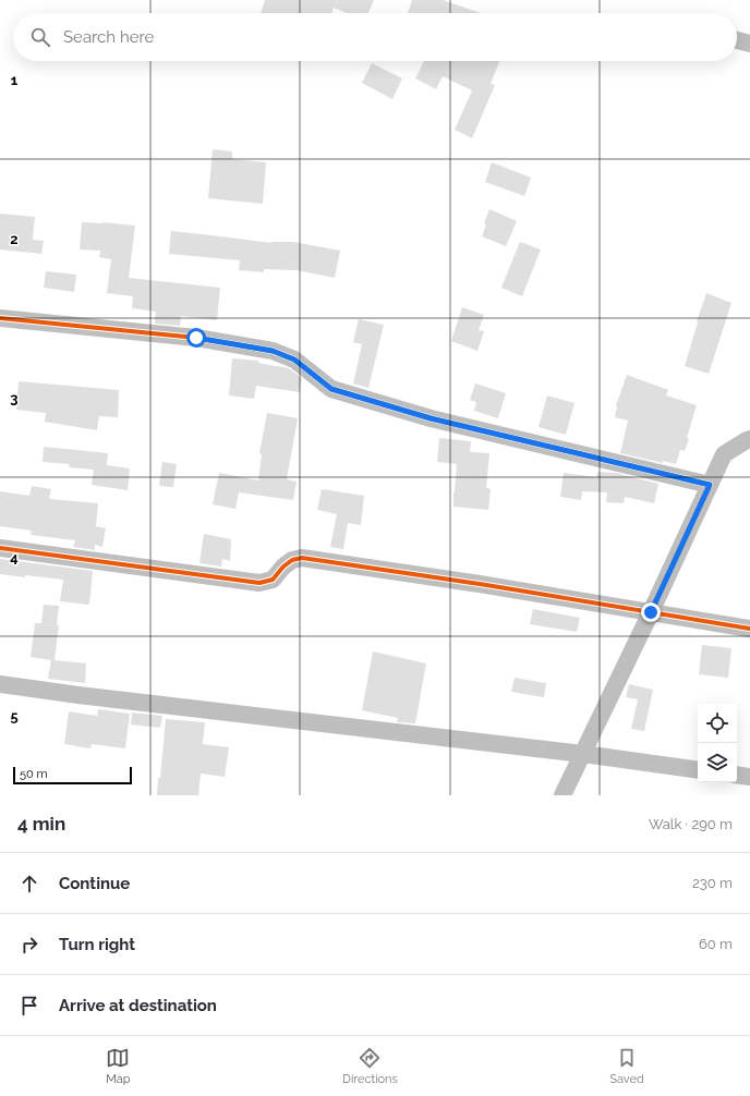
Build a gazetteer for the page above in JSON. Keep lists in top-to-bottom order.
{
  "scale_bar": "50 m",
  "page": {
    "search": "Search here",
    "scale": "50 m",
    "heading": ["4 min", "Walk · 290 m"],
    "list": [
      ["Continue", "230 m"],
      ["Turn right", "60 m"],
      "Arrive at destination"
    ],
    "nav": ["Map", "Directions", "Saved"]
  },
  "grid": {
    "rows": [
      "1",
      "2",
      "3",
      "4",
      "5"
    ]
  }
}
